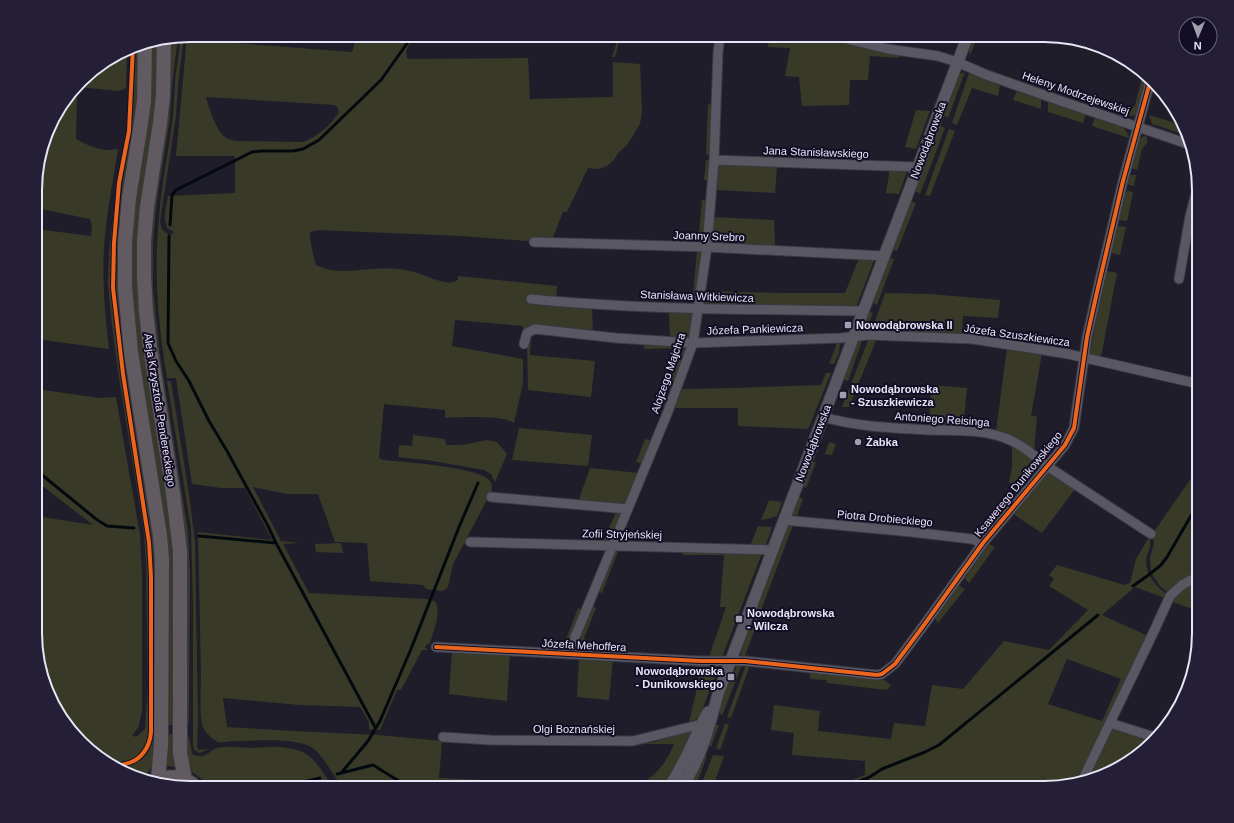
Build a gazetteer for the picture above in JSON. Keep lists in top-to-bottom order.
{
  "streets": {
    "main road": ["Aleja Krzysztofa Pendereckiego"],
    "street": [
      "Heleny Modrzejewskiej",
      "Nowodąbrowska",
      "Jana Stanisławskiego",
      "Joanny Srebro",
      "Stanisława Witkiewicza",
      "Józefa Pankiewicza",
      "Józefa Szuszkiewicza",
      "Alojzego Majchra",
      "Antoniego Reisinga",
      "Ksawerego Dunikowskiego",
      "Piotra Drobieckiego",
      "Zofii Stryjeńskiej",
      "Józefa Mehoffera",
      "Olgi Boznańskiej"
    ]
  },
  "crossings": [
    ["Heleny Modrzejewskiej", "Nowodąbrowska"],
    ["Heleny Modrzejewskiej", "Ksawerego Dunikowskiego"],
    ["Nowodąbrowska", "Jana Stanisławskiego"],
    ["Nowodąbrowska", "Joanny Srebro"],
    ["Nowodąbrowska", "Stanisława Witkiewicza"],
    ["Nowodąbrowska", "Józefa Pankiewicza"],
    ["Nowodąbrowska", "Józefa Szuszkiewicza"],
    ["Nowodąbrowska", "Antoniego Reisinga"],
    ["Nowodąbrowska", "Ksawerego Dunikowskiego"],
    ["Nowodąbrowska", "Piotra Drobieckiego"],
    ["Nowodąbrowska", "Zofii Stryjeńskiej"],
    ["Nowodąbrowska", "Józefa Mehoffera"],
    ["Nowodąbrowska", "Olgi Boznańskiej"],
    ["Jana Stanisławskiego", "Alojzego Majchra"],
    ["Joanny Srebro", "Alojzego Majchra"],
    ["Stanisława Witkiewicza", "Alojzego Majchra"],
    ["Józefa Pankiewicza", "Józefa Szuszkiewicza"],
    ["Józefa Pankiewicza", "Alojzego Majchra"],
    ["Józefa Szuszkiewicza", "Ksawerego Dunikowskiego"],
    ["Alojzego Majchra", "Zofii Stryjeńskiej"],
    ["Alojzego Majchra", "Józefa Mehoffera"],
    ["Antoniego Reisinga", "Ksawerego Dunikowskiego"],
    ["Ksawerego Dunikowskiego", "Piotra Drobieckiego"],
    ["Ksawerego Dunikowskiego", "Józefa Mehoffera"]
  ],
  "places": {
    "transit": [
      "Nowodąbrowska II",
      "Nowodąbrowska - Szuszkiewicza",
      "Nowodąbrowska - Wilcza",
      "Nowodąbrowska - Dunikowskiego"
    ],
    "other": ["Żabka"]
  },
  "north": "bottom"
}
